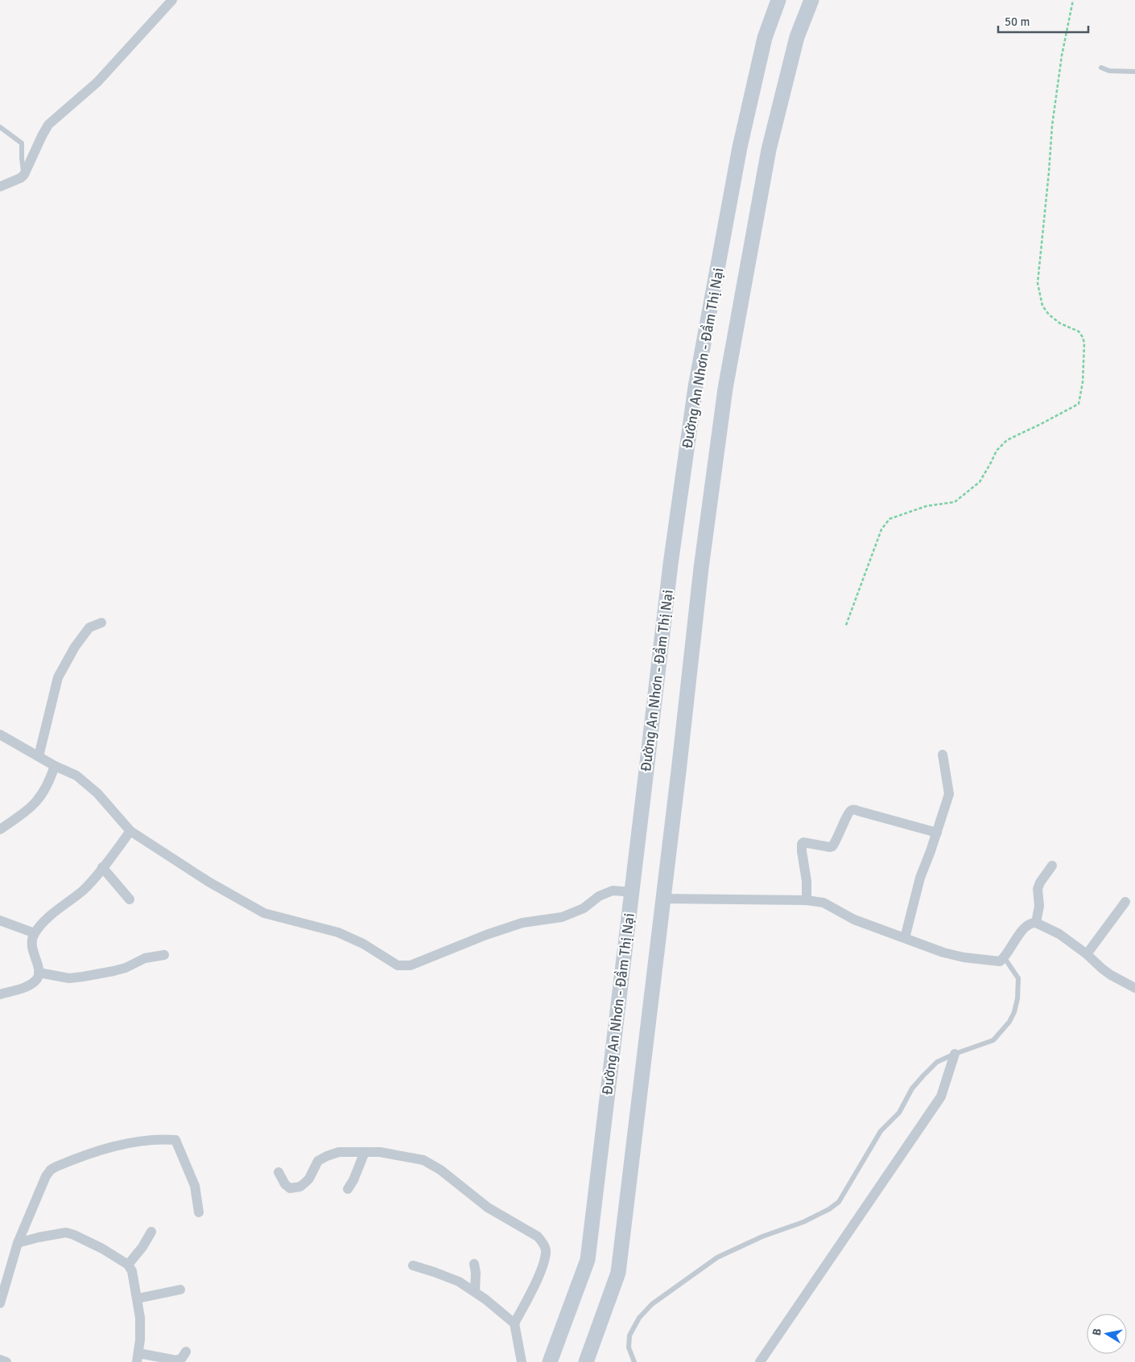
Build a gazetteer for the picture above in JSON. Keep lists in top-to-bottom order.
{
  "streets": {
    "main road": ["Đường An Nhơn - Đầm Thị Nại"]
  },
  "scale_bar": "50 m",
  "north": "left"
}
